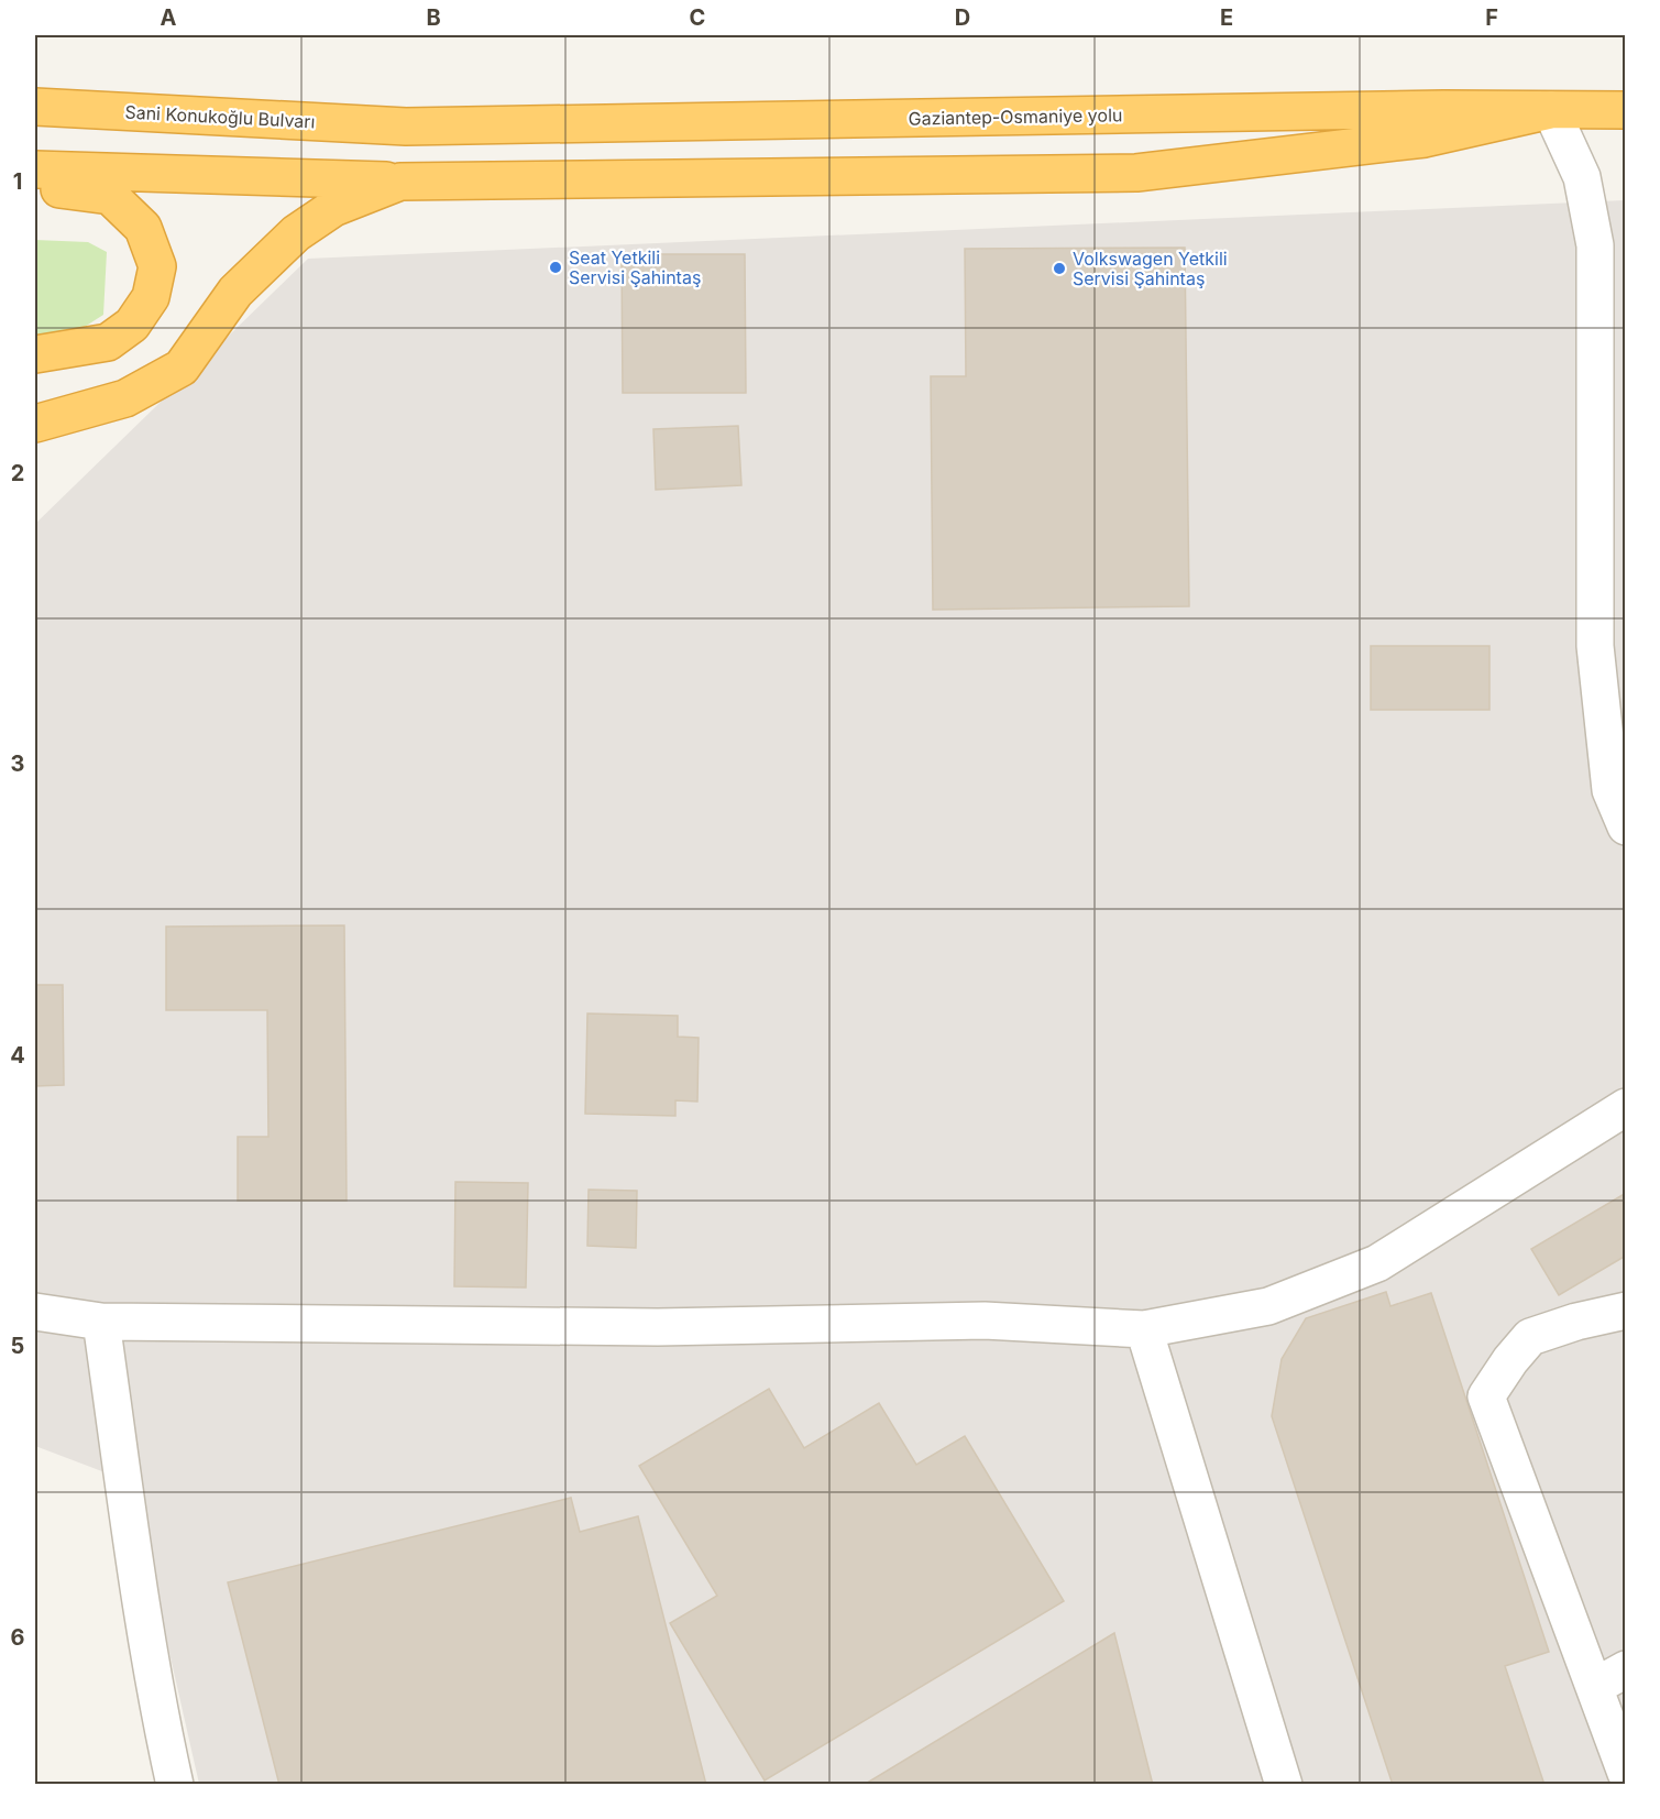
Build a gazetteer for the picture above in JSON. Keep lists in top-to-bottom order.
{
  "streets": {
    "highway": ["Sani Konukoğlu Bulvarı", "Gaziantep-Osmaniye yolu"]
  },
  "crossings": [
    ["Sani Konukoğlu Bulvarı", "Gaziantep-Osmaniye yolu"]
  ],
  "places": ["Seat Yetkili Servisi Şahintaş", "Volkswagen Yetkili Servisi Şahintaş"],
  "grid": {
    "columns": [
      "A",
      "B",
      "C",
      "D",
      "E",
      "F"
    ],
    "rows": [
      "1",
      "2",
      "3",
      "4",
      "5",
      "6"
    ]
  }
}
